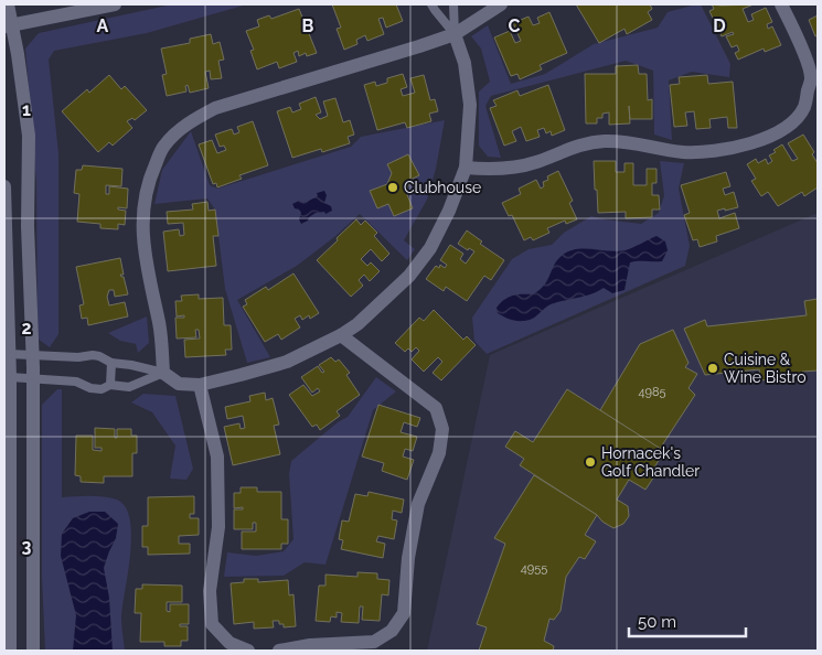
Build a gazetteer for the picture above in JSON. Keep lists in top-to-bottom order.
{
  "places": ["Clubhouse", "Cuisine & Wine Bistro", "Hornacek's Golf Chandler"],
  "house_numbers": ["4985", "4955"],
  "scale_bar": "50 m",
  "grid": {
    "columns": [
      "A",
      "B",
      "C",
      "D"
    ],
    "rows": ["1", "2", "3"]
  }
}
